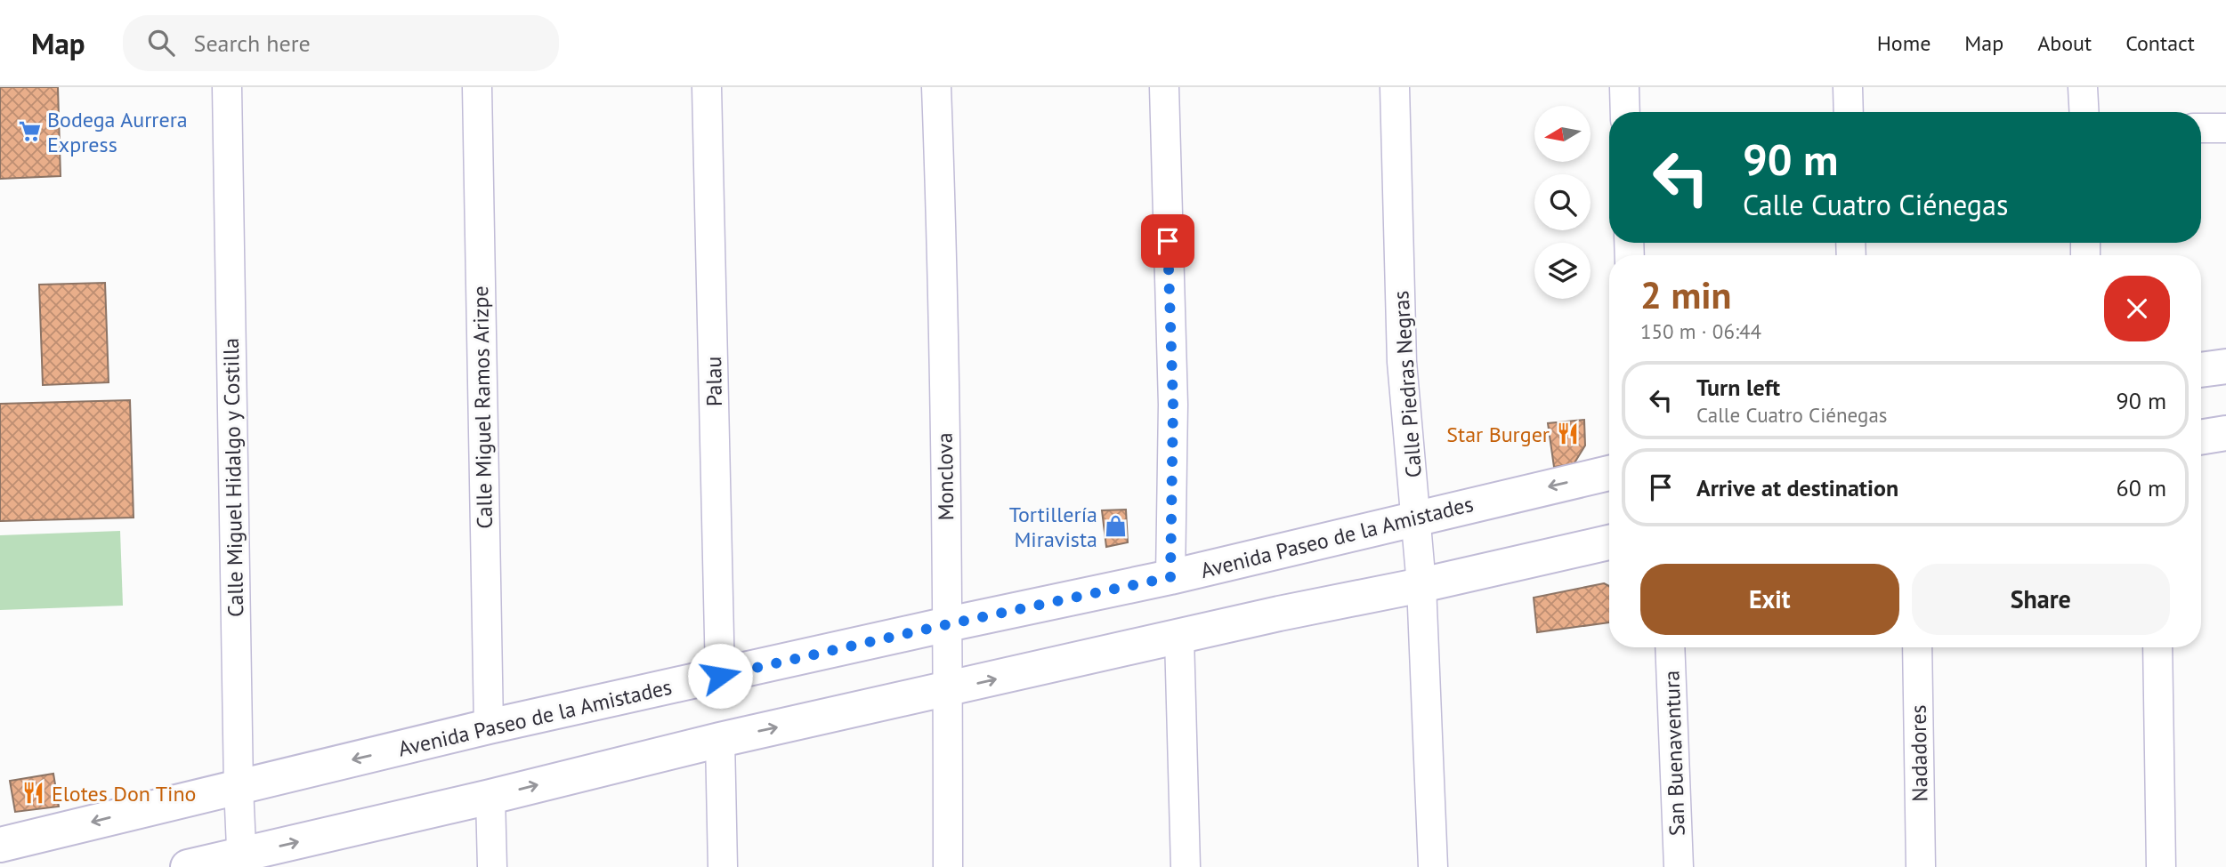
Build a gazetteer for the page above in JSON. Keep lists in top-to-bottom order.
{
  "streets": {
    "street": [
      "Palau",
      "Calle Piedras Negras",
      "Calle Miguel Ramos Arizpe",
      "Monclova",
      "Calle Miguel Hidalgo y Costilla",
      "Avenida Paseo de la Amistades",
      "San Buenaventura",
      "Nadadores"
    ]
  },
  "crossings": [
    ["Palau", "Avenida Paseo de la Amistades"],
    ["Calle Piedras Negras", "Avenida Paseo de la Amistades"],
    ["Calle Miguel Ramos Arizpe", "Avenida Paseo de la Amistades"],
    ["Monclova", "Avenida Paseo de la Amistades"],
    ["Calle Miguel Hidalgo y Costilla", "Avenida Paseo de la Amistades"]
  ],
  "places": {
    "supermarket": ["Bodega Aurrera Express"],
    "restaurant": ["Star Burger", "Elotes Don Tino"],
    "shop": ["Tortillería Miravista"]
  },
  "north": "left",
  "page": {
    "header": "Map",
    "search": "Search here",
    "nav": [
      "Home",
      "Map",
      "About",
      "Contact"
    ],
    "turn": ["90 m", "Calle Cuatro Ciénegas"],
    "heading": ["2 min", "150 m · 06:44"],
    "list": [
      {
        "name": "Turn left",
        "note": "Calle Cuatro Ciénegas",
        "value": "90 m"
      },
      {
        "name": "Arrive at destination",
        "value": "60 m"
      }
    ],
    "buttons": ["Exit", "Share"]
  }
}
